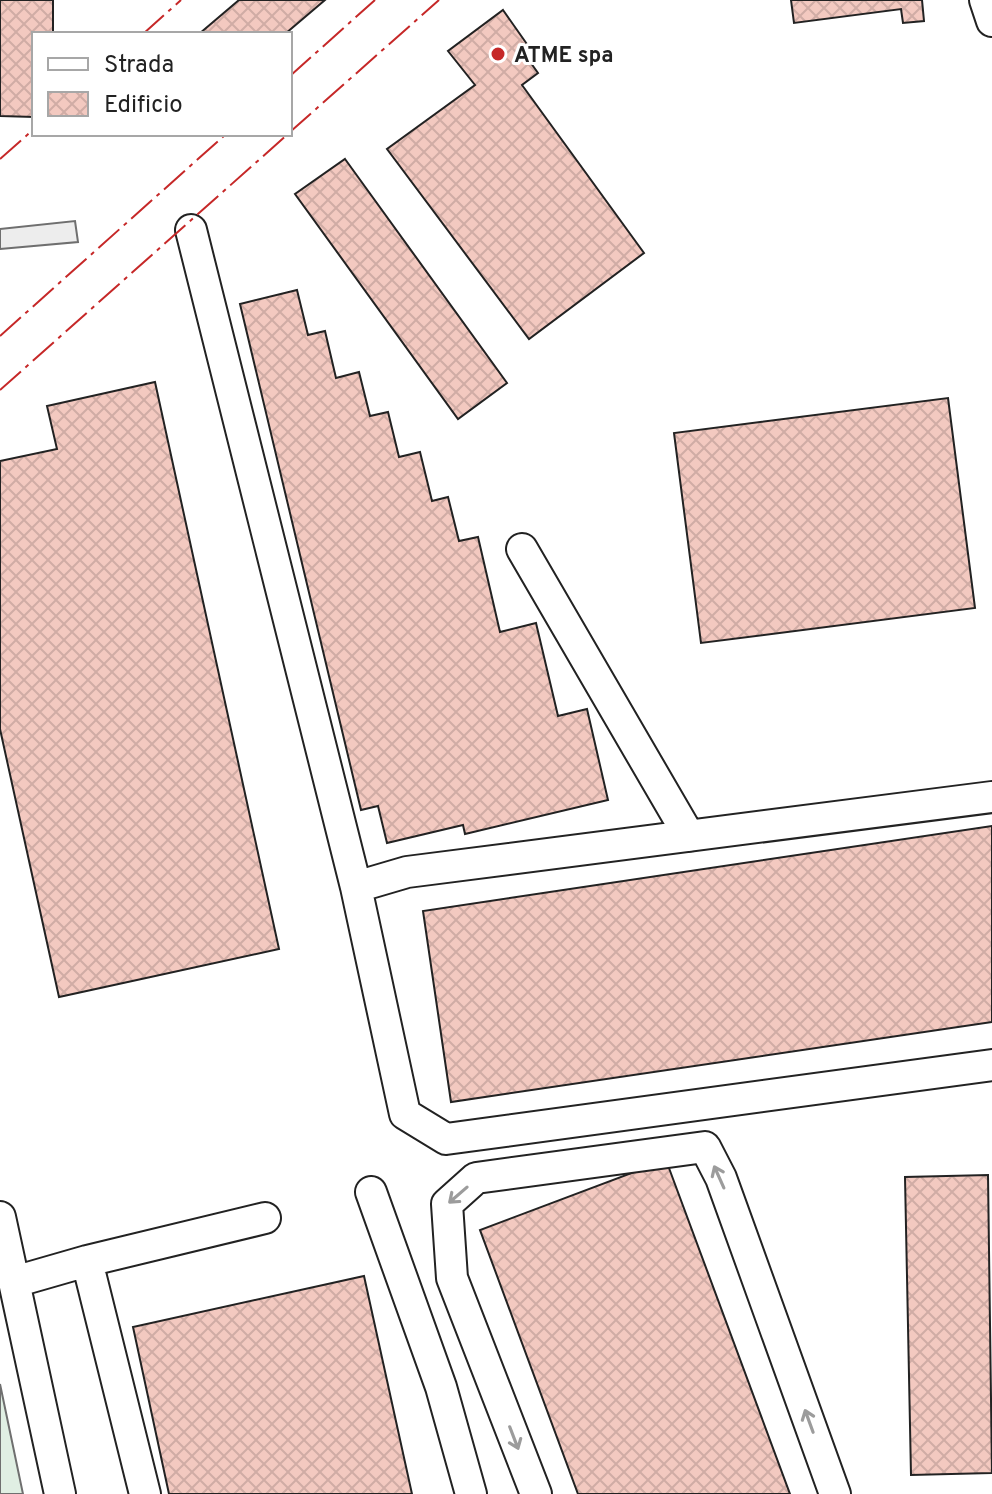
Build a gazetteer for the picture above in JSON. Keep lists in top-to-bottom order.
{
  "places": ["ATME spa"],
  "legend": ["Strada", "Edificio"]
}
